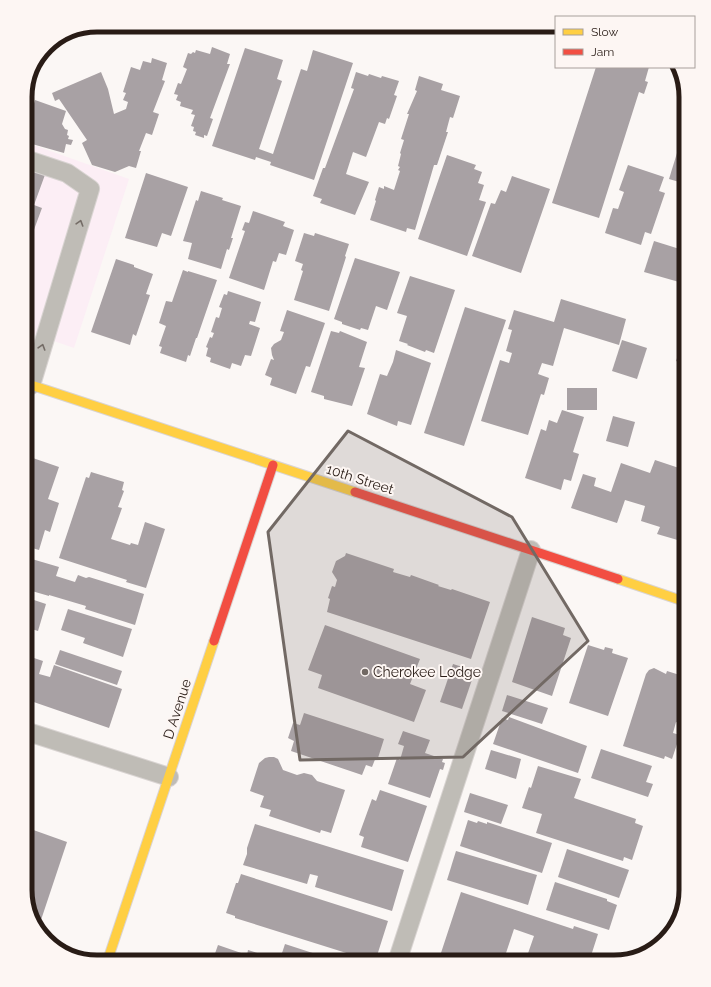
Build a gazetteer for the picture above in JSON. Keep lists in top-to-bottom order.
{
  "streets": {
    "street": ["10th Street", "D Avenue"]
  },
  "crossings": [
    ["10th Street", "D Avenue"]
  ],
  "places": ["Cherokee Lodge"],
  "legend": ["Slow", "Jam"]
}
